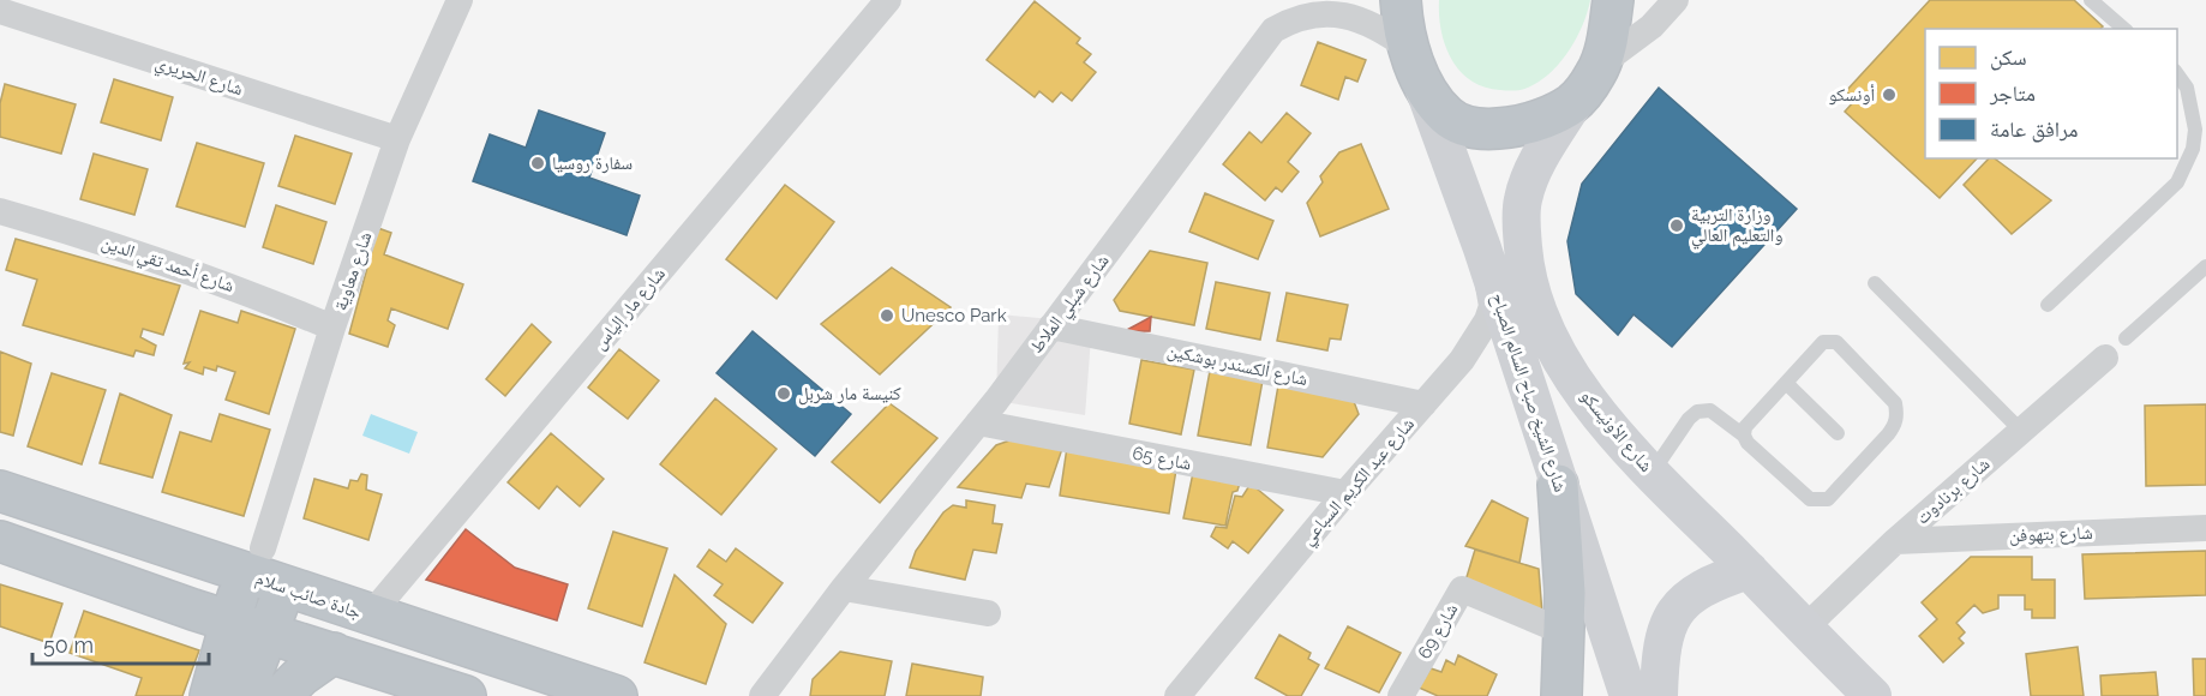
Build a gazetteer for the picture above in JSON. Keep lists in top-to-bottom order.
{
  "streets": {
    "highway": ["جادة صائب سلام"],
    "street": [
      "شارع الحريري",
      "شارع أحمد تقي الدين",
      "شارع معاوية",
      "شارع شبلي الملاط",
      "شارع مار إلياس",
      "شارع ألكسندر بوشكين",
      "شارع الشيخ صباح السالم الصباح",
      "شارع الأونيسكو",
      "شارع 65",
      "شارع عبد الكريم السباعي",
      "شارع برنادوت",
      "شارع بتهوفن",
      "شارع 69"
    ]
  },
  "crossings": [
    ["شارع الحريري", "شارع معاوية"],
    ["شارع أحمد تقي الدين", "شارع معاوية"],
    ["شارع معاوية", "جادة صائب سلام"],
    ["شارع شبلي الملاط", "شارع ألكسندر بوشكين"],
    ["شارع شبلي الملاط", "شارع الشيخ صباح السالم الصباح"],
    ["شارع شبلي الملاط", "شارع 65"],
    ["شارع مار إلياس", "جادة صائب سلام"],
    ["شارع ألكسندر بوشكين", "شارع عبد الكريم السباعي"],
    ["شارع الشيخ صباح السالم الصباح", "شارع عبد الكريم السباعي"],
    ["شارع الأونيسكو", "شارع برنادوت"],
    ["شارع 65", "شارع عبد الكريم السباعي"],
    ["شارع برنادوت", "شارع بتهوفن"]
  ],
  "places": [
    "أونسكو",
    "سفارة روسيا",
    "وزارة التربية والتعليم العالي",
    "Unesco Park",
    "كنيسة مار شربل"
  ],
  "legend": ["سكن", "متاجر", "مرافق عامة"],
  "scale_bar": "50 m"
}
